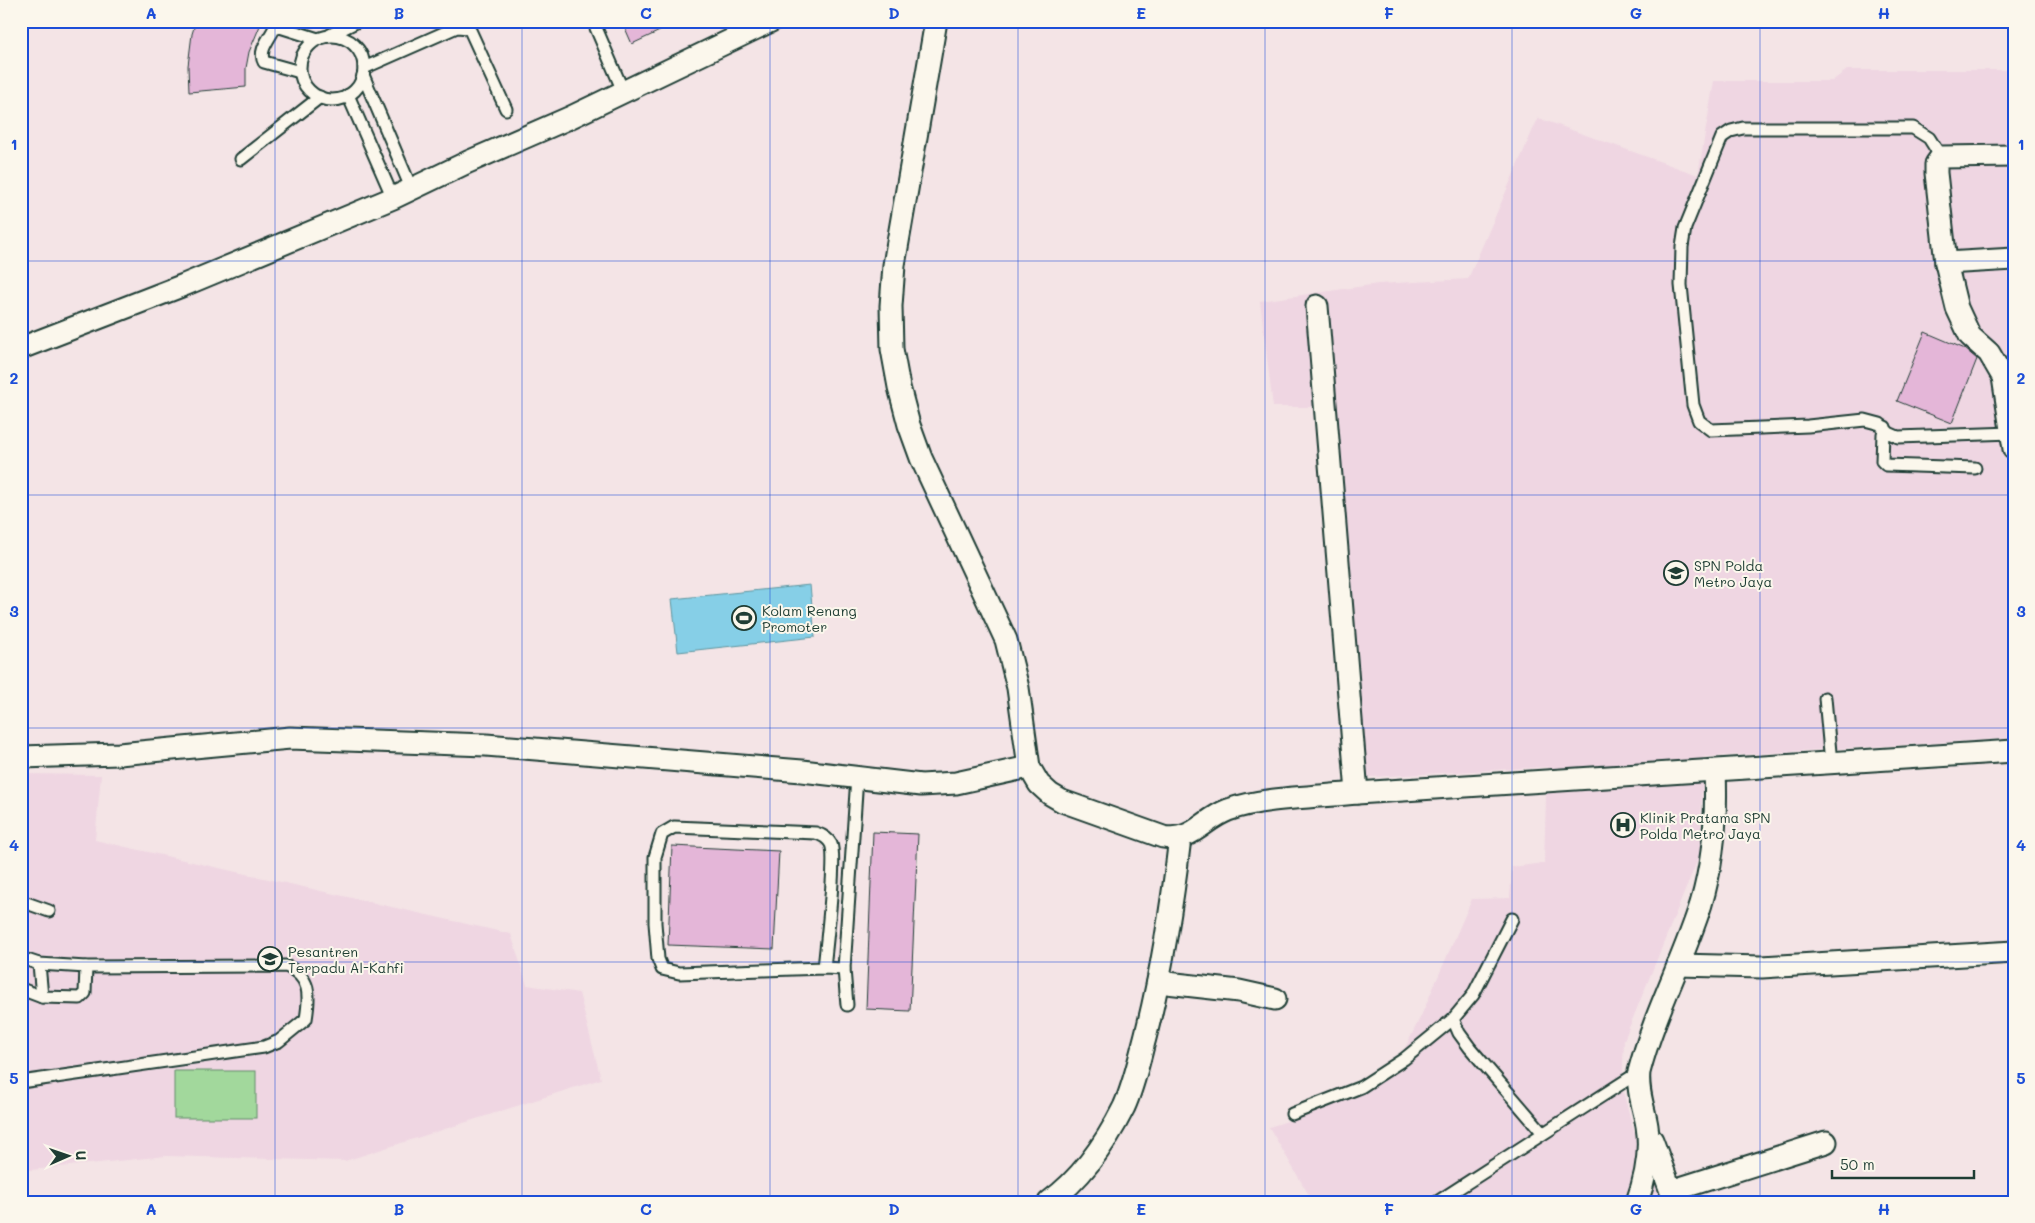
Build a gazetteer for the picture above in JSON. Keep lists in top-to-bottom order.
{
  "places": {
    "school or university": ["SPN Polda Metro Jaya", "Pesantren Terpadu Al-Kahfi"],
    "sports": ["Kolam Renang Promoter"],
    "hospital": ["Klinik Pratama SPN Polda Metro Jaya"]
  },
  "scale_bar": "50 m",
  "north": "right",
  "grid": {
    "columns": [
      "A",
      "B",
      "C",
      "D",
      "E",
      "F",
      "G",
      "H"
    ],
    "rows": [
      "1",
      "2",
      "3",
      "4",
      "5"
    ]
  }
}
